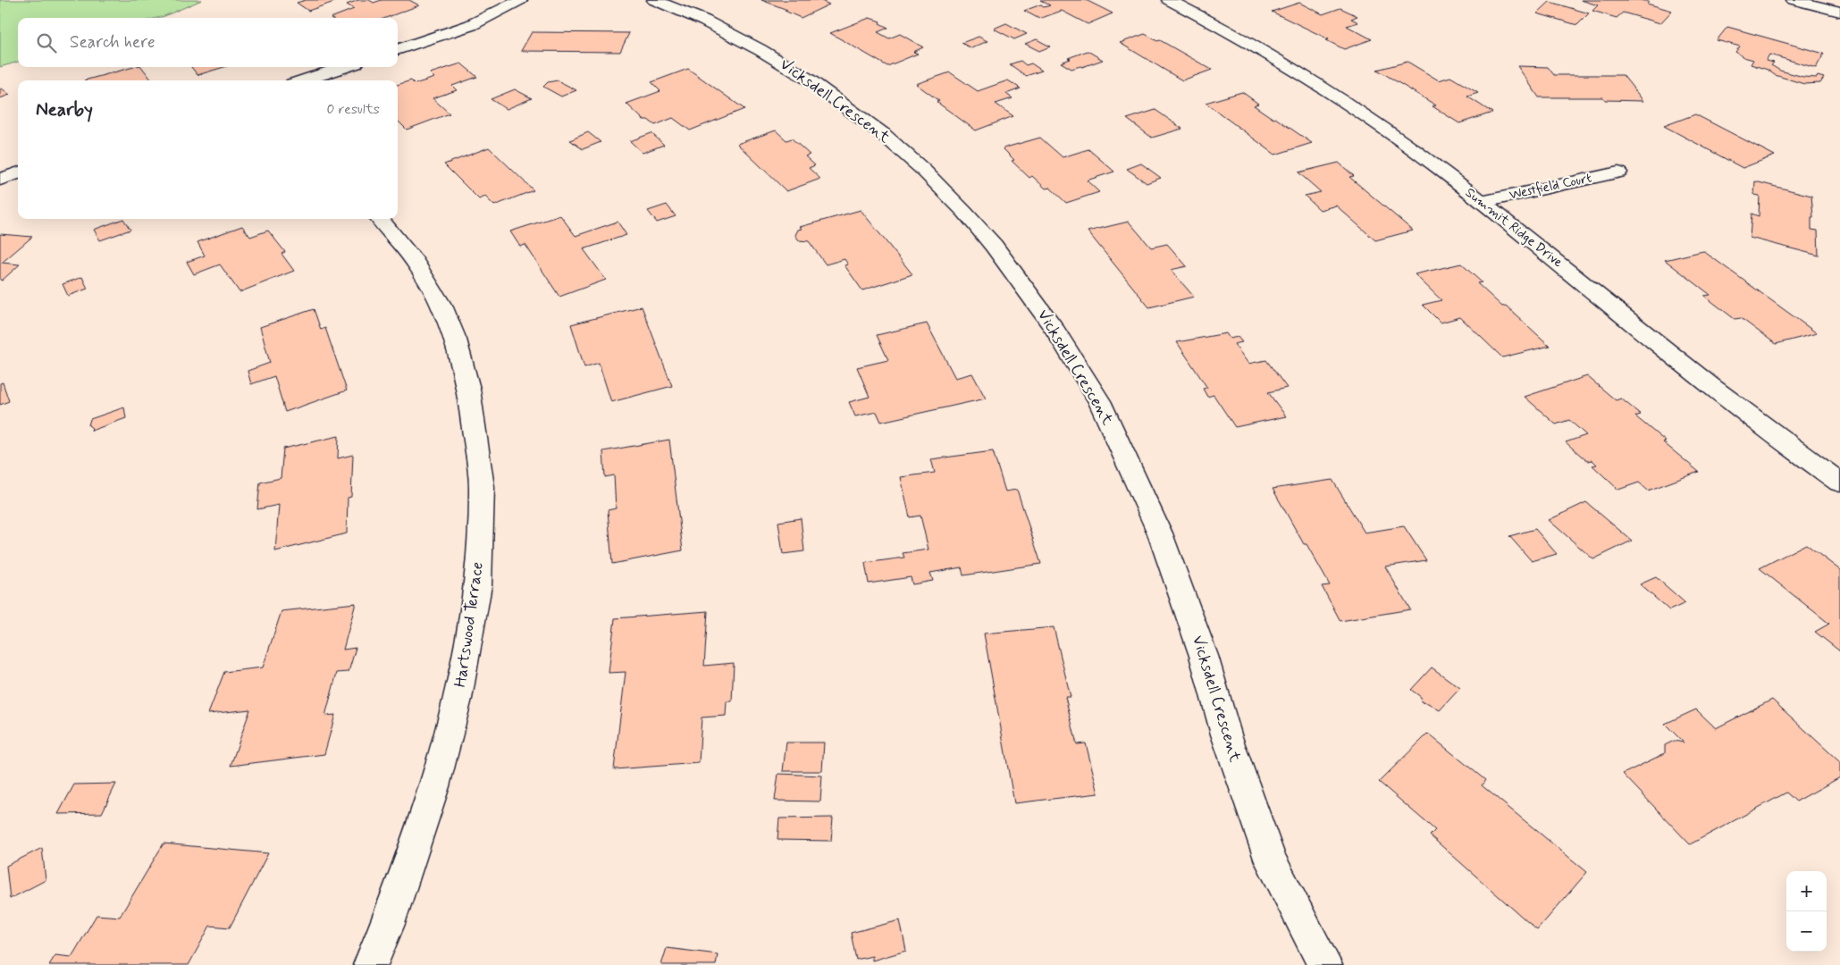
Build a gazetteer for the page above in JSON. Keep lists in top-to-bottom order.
{
  "streets": {
    "main road": [
      "Vicksdell Crescent",
      "Westfield Court",
      "Summit Ridge Drive",
      "Hartswood Terrace"
    ]
  },
  "crossings": [
    ["Westfield Court", "Summit Ridge Drive"]
  ],
  "page": {
    "search": "Search here",
    "heading": ["Nearby", "0 results"],
    "map_buttons": ["+", "−"]
  }
}
